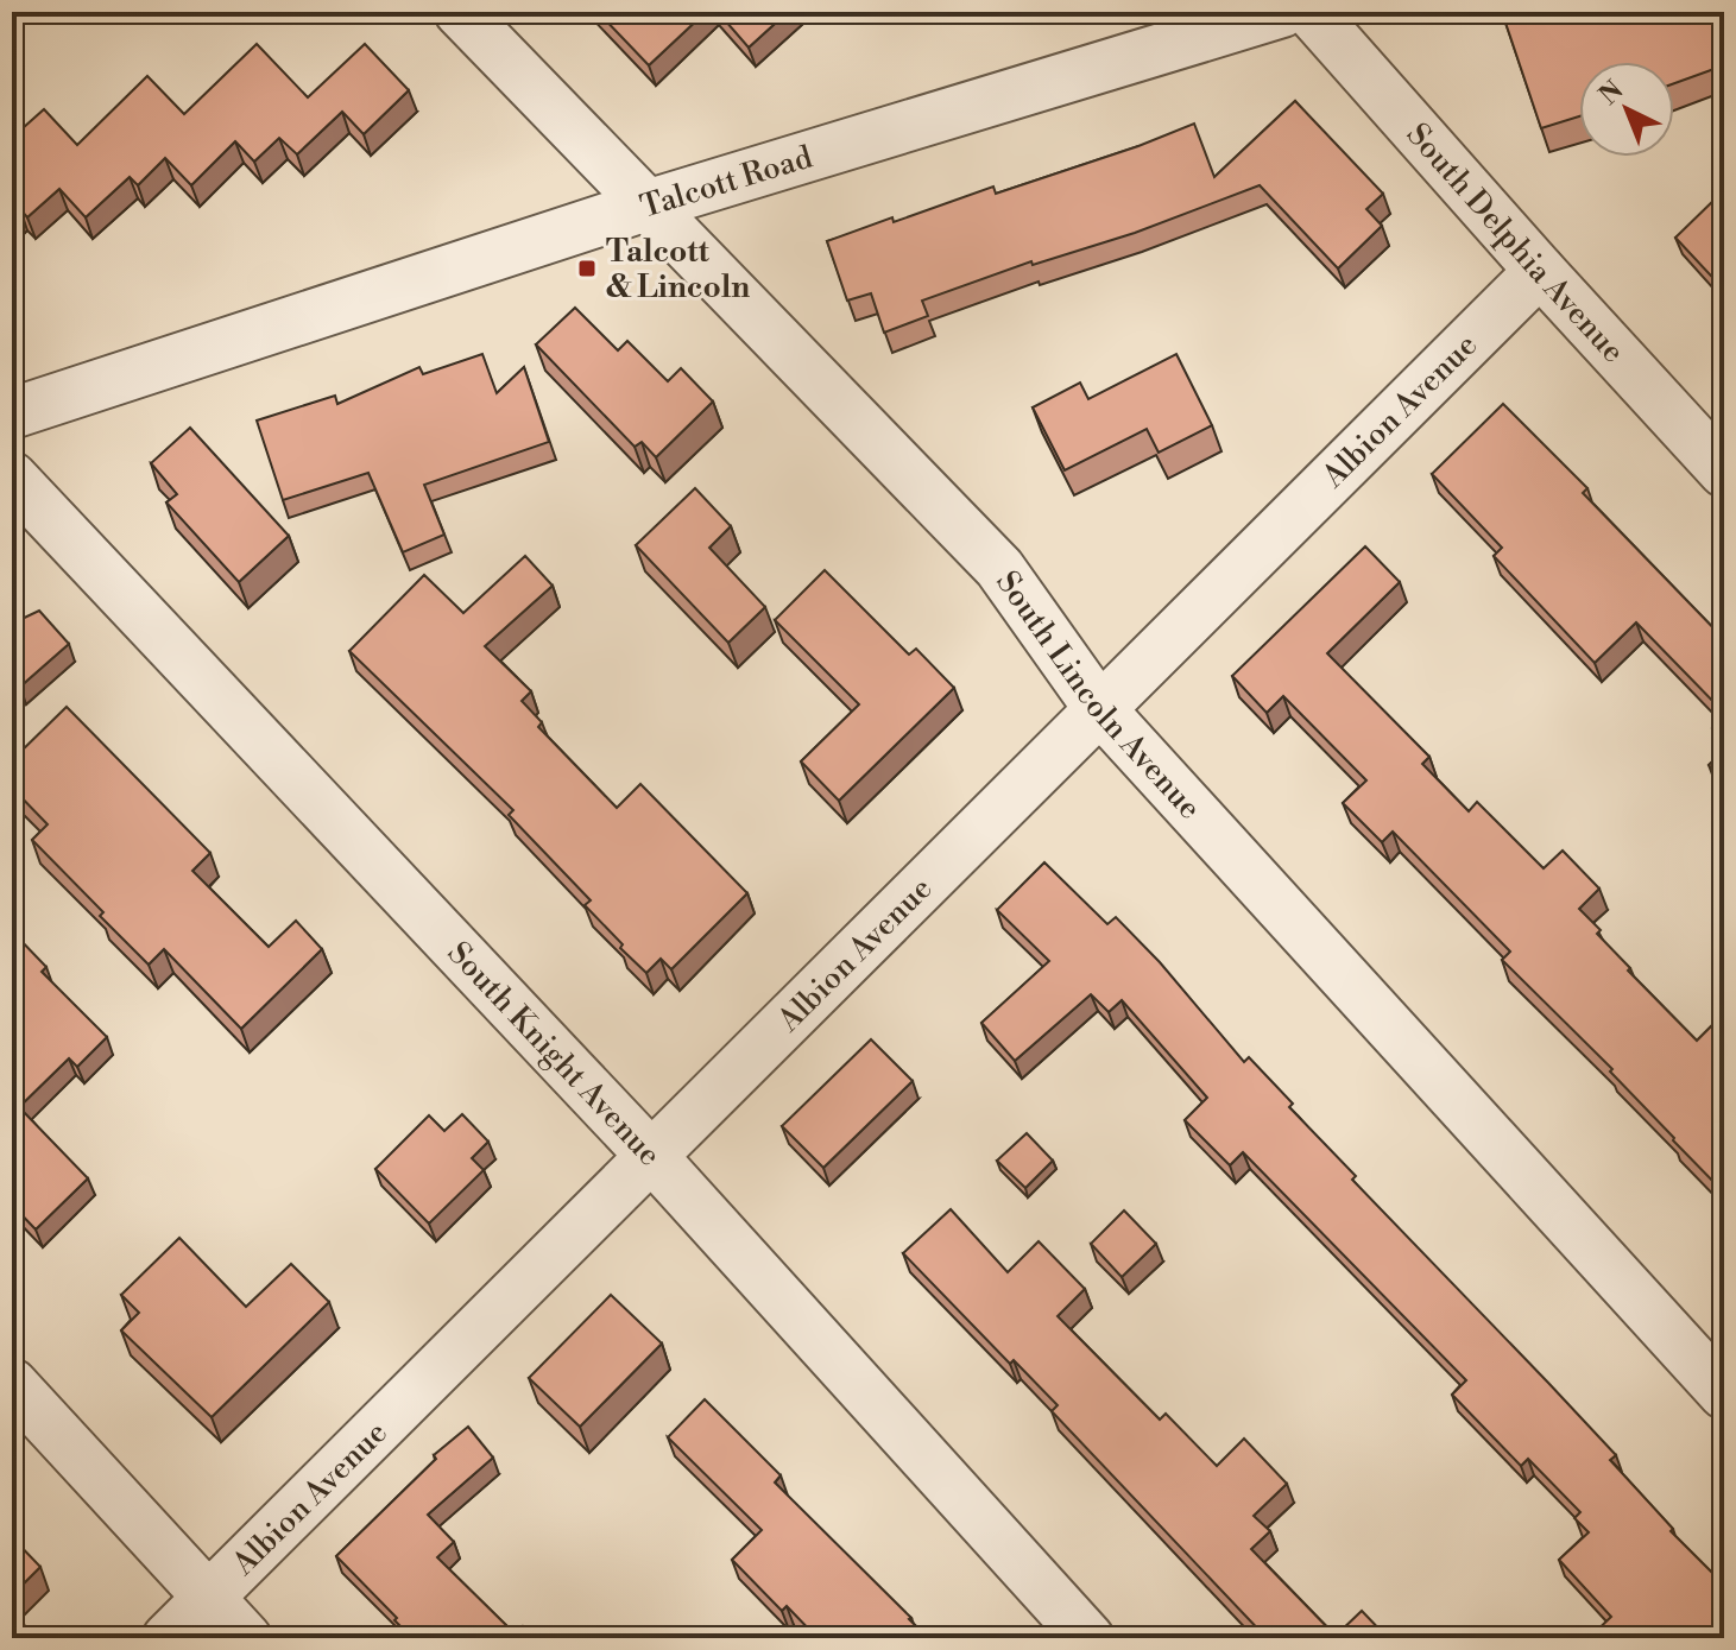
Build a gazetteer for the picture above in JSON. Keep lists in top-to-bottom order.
{
  "streets": {
    "street": [
      "Talcott Road",
      "South Delphia Avenue",
      "Albion Avenue",
      "South Lincoln Avenue",
      "South Knight Avenue"
    ]
  },
  "crossings": [
    ["Talcott Road", "South Lincoln Avenue"],
    ["South Delphia Avenue", "Albion Avenue"],
    ["Albion Avenue", "South Lincoln Avenue"],
    ["Albion Avenue", "South Knight Avenue"]
  ],
  "places": {
    "transit": ["Talcott & Lincoln"]
  },
  "north": "top left"
}
